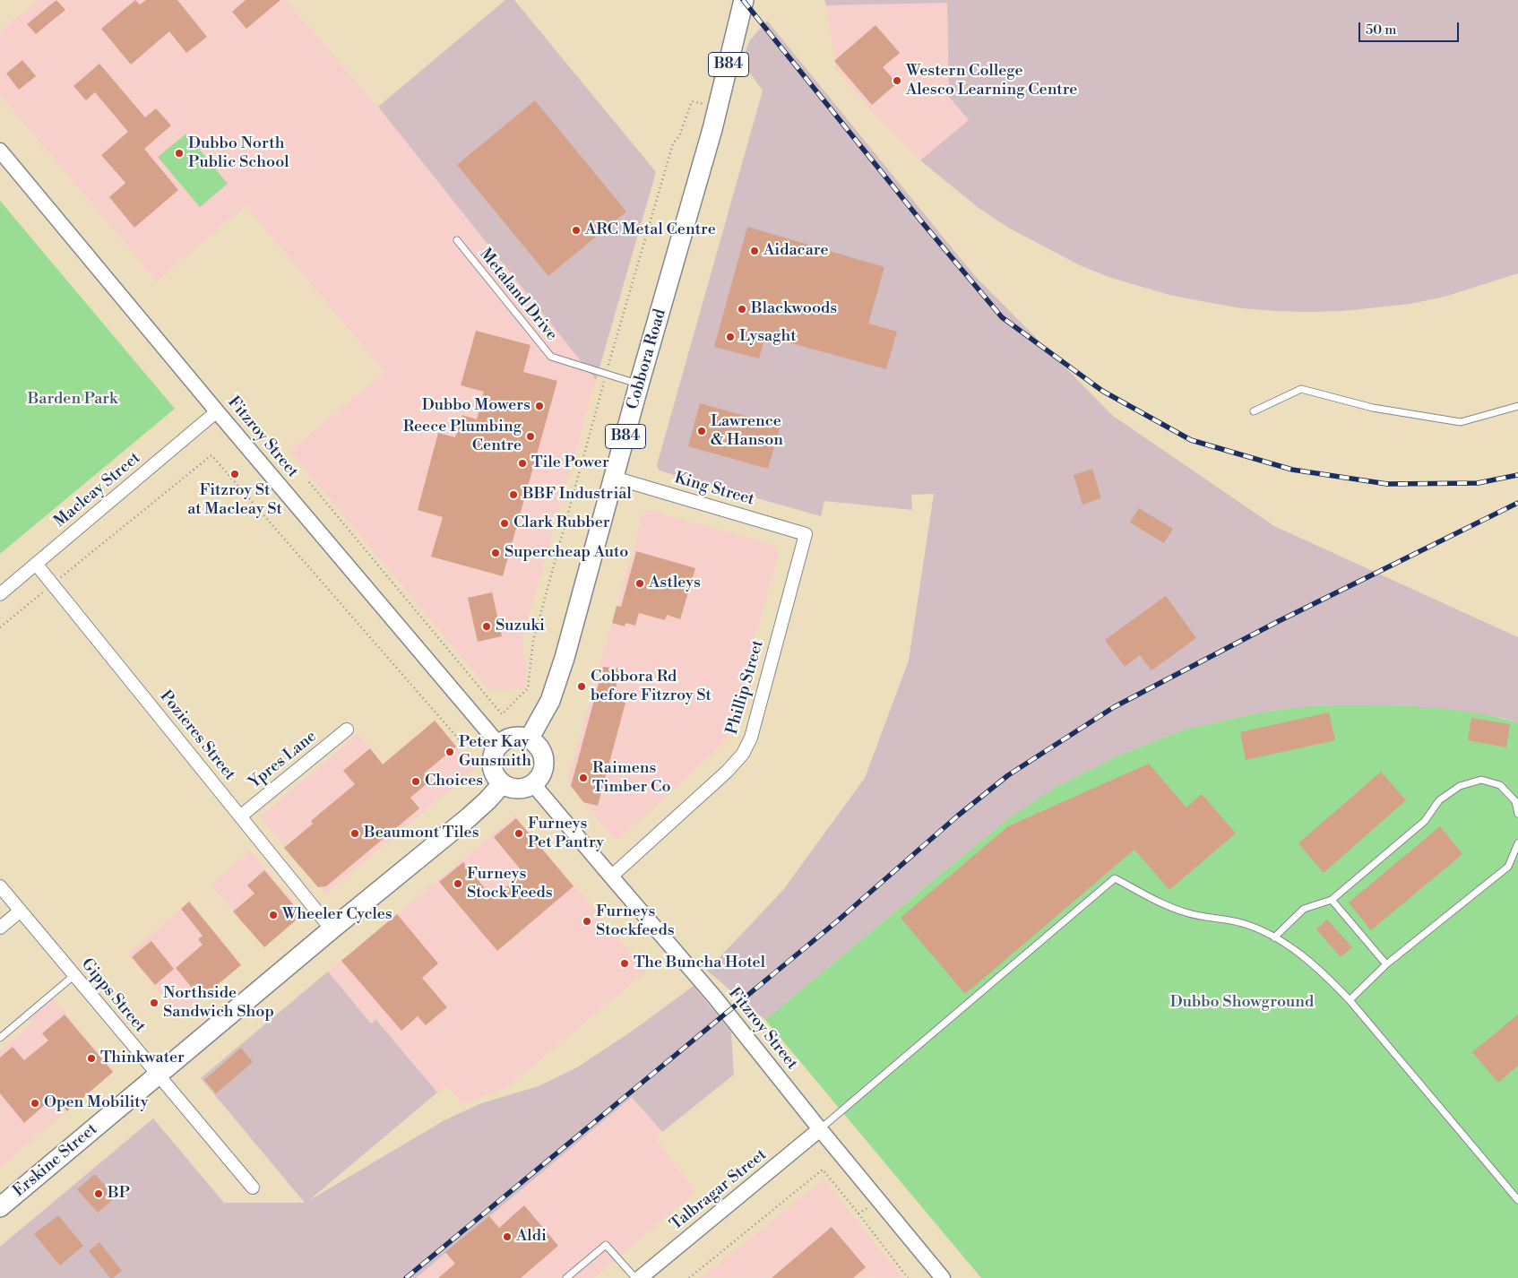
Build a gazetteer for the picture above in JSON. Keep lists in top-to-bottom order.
{
  "streets": {
    "main road": ["B84", "Cobbora Road", "Erskine Street"],
    "street": [
      "Fitzroy Street",
      "King Street",
      "Macleay Street",
      "Phillip Street",
      "Pozieres Street",
      "Ypres Lane",
      "Gipps Street",
      "Talbragar Street"
    ],
    "lane": ["Metaland Drive"]
  },
  "crossings": [
    ["Metaland Drive", "Cobbora Road"],
    ["Cobbora Road", "Fitzroy Street"],
    ["Cobbora Road", "King Street"],
    ["Cobbora Road", "Erskine Street"],
    ["Fitzroy Street", "Macleay Street"],
    ["Fitzroy Street", "Phillip Street"],
    ["Fitzroy Street", "Erskine Street"],
    ["Fitzroy Street", "Talbragar Street"],
    ["King Street", "Phillip Street"],
    ["Macleay Street", "Pozieres Street"],
    ["Pozieres Street", "Ypres Lane"],
    ["Pozieres Street", "Erskine Street"],
    ["Gipps Street", "Erskine Street"]
  ],
  "parks": ["Barden Park", "Dubbo Showground"],
  "places": [
    "Western College Alesco Learning Centre",
    "Dubbo North Public School",
    "ARC Metal Centre",
    "Aidacare",
    "Blackwoods",
    "Lysaght",
    "Dubbo Mowers",
    "Lawrence & Hanson",
    "Reece Plumbing Centre",
    "Tile Power",
    "Fitzroy St at Macleay St",
    "BBF Industrial",
    "Clark Rubber",
    "Supercheap Auto",
    "Astleys",
    "Suzuki",
    "Cobbora Rd before Fitzroy St",
    "Peter Kay Gunsmith",
    "Raimens Timber Co",
    "Choices",
    "Beaumont Tiles",
    "Furneys Pet Pantry",
    "Furneys Stock Feeds",
    "Wheeler Cycles",
    "Furneys Stockfeeds",
    "The Buncha Hotel",
    "Northside Sandwich Shop",
    "Thinkwater",
    "Open Mobility",
    "BP",
    "Aldi"
  ],
  "scale_bar": "50 m"
}
